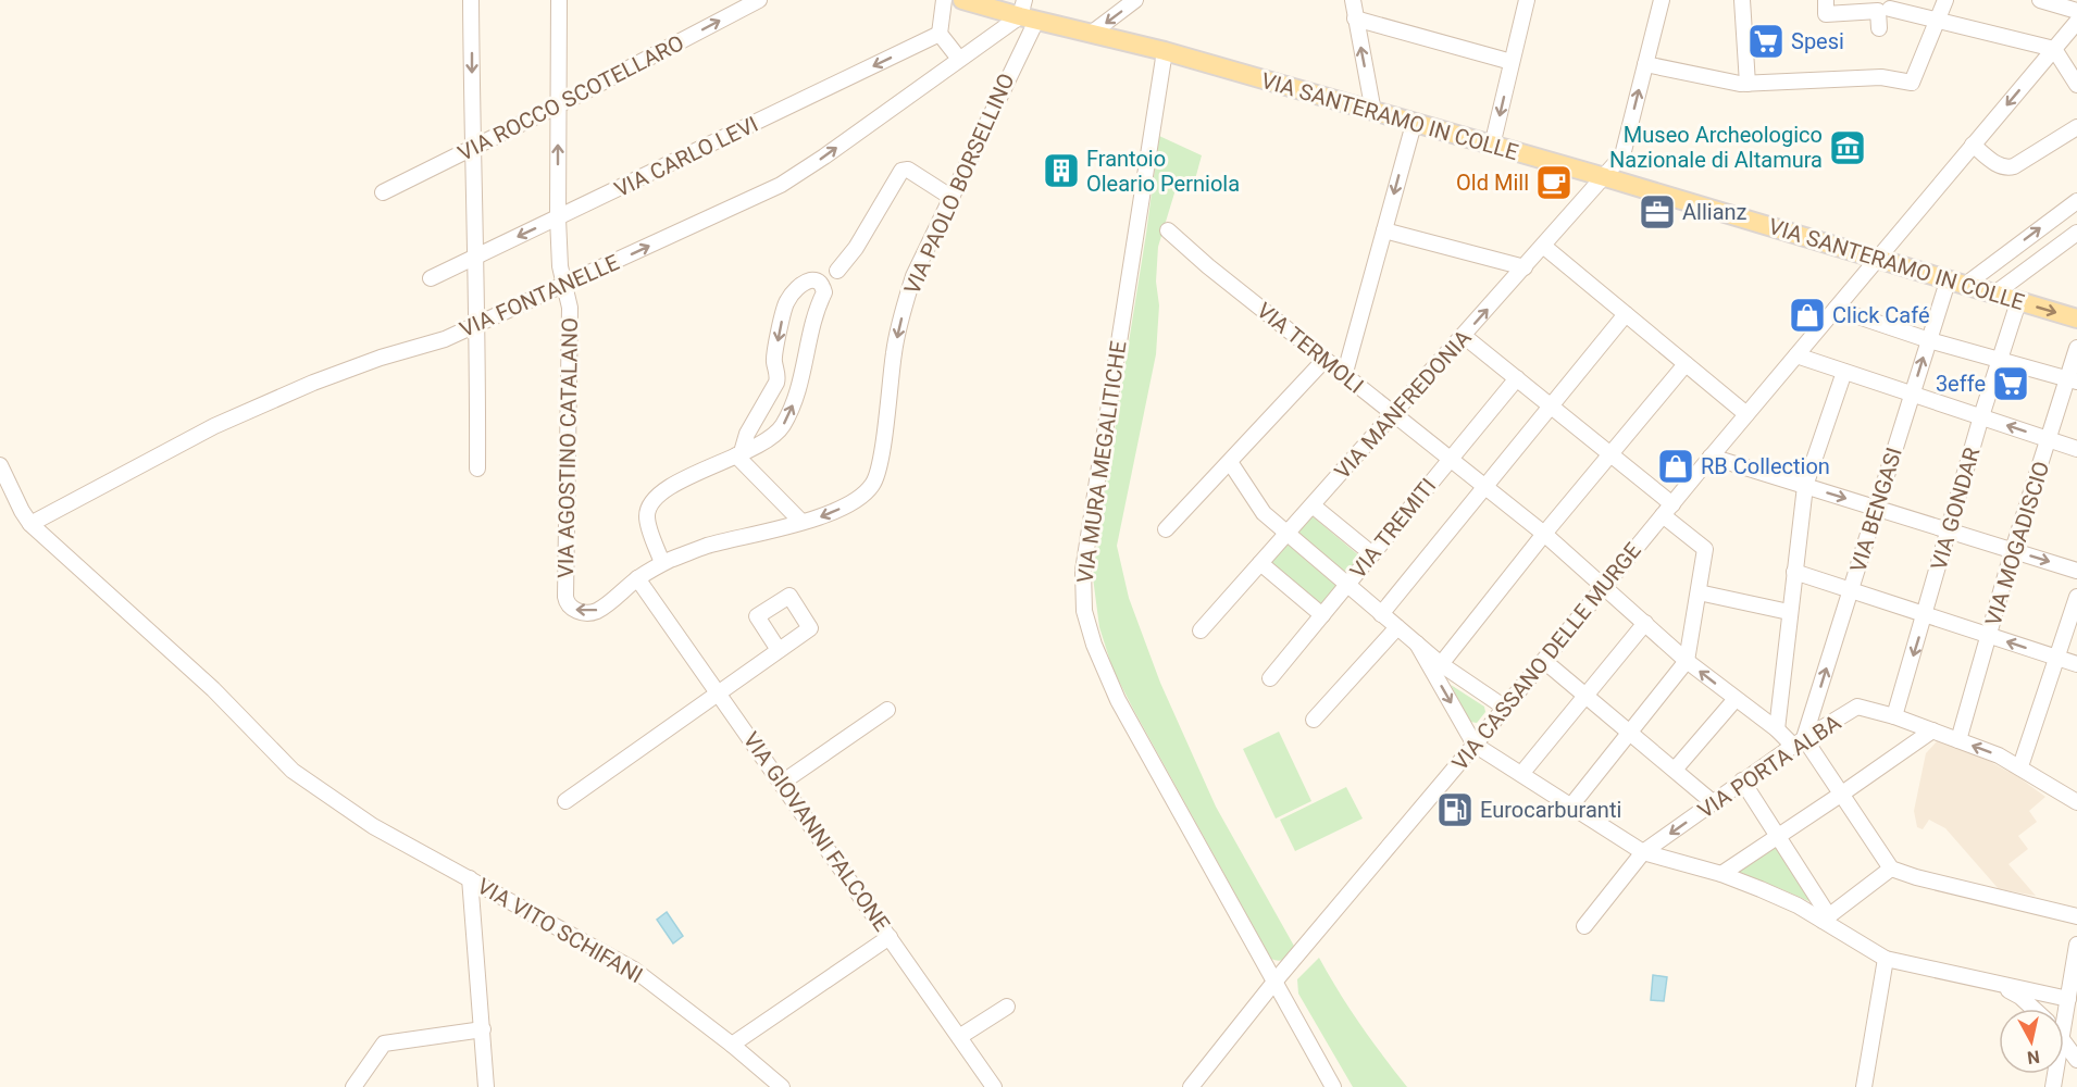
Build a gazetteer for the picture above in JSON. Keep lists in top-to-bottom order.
{
  "streets": {
    "main road": ["VIA SANTERAMO IN COLLE"],
    "street": [
      "VIA ROCCO SCOTELLARO",
      "VIA CARLO LEVI",
      "VIA PAOLO BORSELLINO",
      "VIA FONTANELLE",
      "VIA TERMOLI",
      "VIA MANFREDONIA",
      "VIA AGOSTINO CATALANO",
      "VIA MURA MEGALITICHE",
      "VIA GONDAR",
      "VIA BENGASI",
      "VIA TREMITI",
      "VIA MOGADISCIO",
      "VIA CASSANO DELLE MURGE",
      "VIA PORTA ALBA",
      "VIA GIOVANNI FALCONE",
      "VIA VITO SCHIFANI"
    ]
  },
  "crossings": [
    ["VIA SANTERAMO IN COLLE", "VIA PAOLO BORSELLINO"],
    ["VIA SANTERAMO IN COLLE", "VIA FONTANELLE"],
    ["VIA SANTERAMO IN COLLE", "VIA MANFREDONIA"],
    ["VIA SANTERAMO IN COLLE", "VIA MURA MEGALITICHE"],
    ["VIA SANTERAMO IN COLLE", "VIA GONDAR"],
    ["VIA SANTERAMO IN COLLE", "VIA BENGASI"],
    ["VIA SANTERAMO IN COLLE", "VIA CASSANO DELLE MURGE"],
    ["VIA PAOLO BORSELLINO", "VIA FONTANELLE"],
    ["VIA PAOLO BORSELLINO", "VIA AGOSTINO CATALANO"],
    ["VIA PAOLO BORSELLINO", "VIA GIOVANNI FALCONE"],
    ["VIA FONTANELLE", "VIA AGOSTINO CATALANO"],
    ["VIA FONTANELLE", "VIA VITO SCHIFANI"],
    ["VIA TERMOLI", "VIA MANFREDONIA"],
    ["VIA TERMOLI", "VIA BENGASI"],
    ["VIA TERMOLI", "VIA TREMITI"],
    ["VIA TERMOLI", "VIA CASSANO DELLE MURGE"],
    ["VIA TERMOLI", "VIA PORTA ALBA"],
    ["VIA AGOSTINO CATALANO", "VIA GIOVANNI FALCONE"],
    ["VIA MURA MEGALITICHE", "VIA CASSANO DELLE MURGE"],
    ["VIA GONDAR", "VIA PORTA ALBA"],
    ["VIA BENGASI", "VIA PORTA ALBA"],
    ["VIA MOGADISCIO", "VIA PORTA ALBA"]
  ],
  "one_way": ["VIA ROCCO SCOTELLARO", "VIA CARLO LEVI", "VIA FONTANELLE"],
  "places": {
    "supermarket": ["Spesi", "3effe"],
    "museum": ["Museo Archeologico Nazionale di Altamura"],
    "building": ["Frantoio Oleario Perniola"],
    "cafe": ["Old Mill"],
    "office": ["Allianz"],
    "shop": ["Click Café", "RB Collection"],
    "fuel station": ["Eurocarburanti"]
  },
  "north": "bottom"
}
